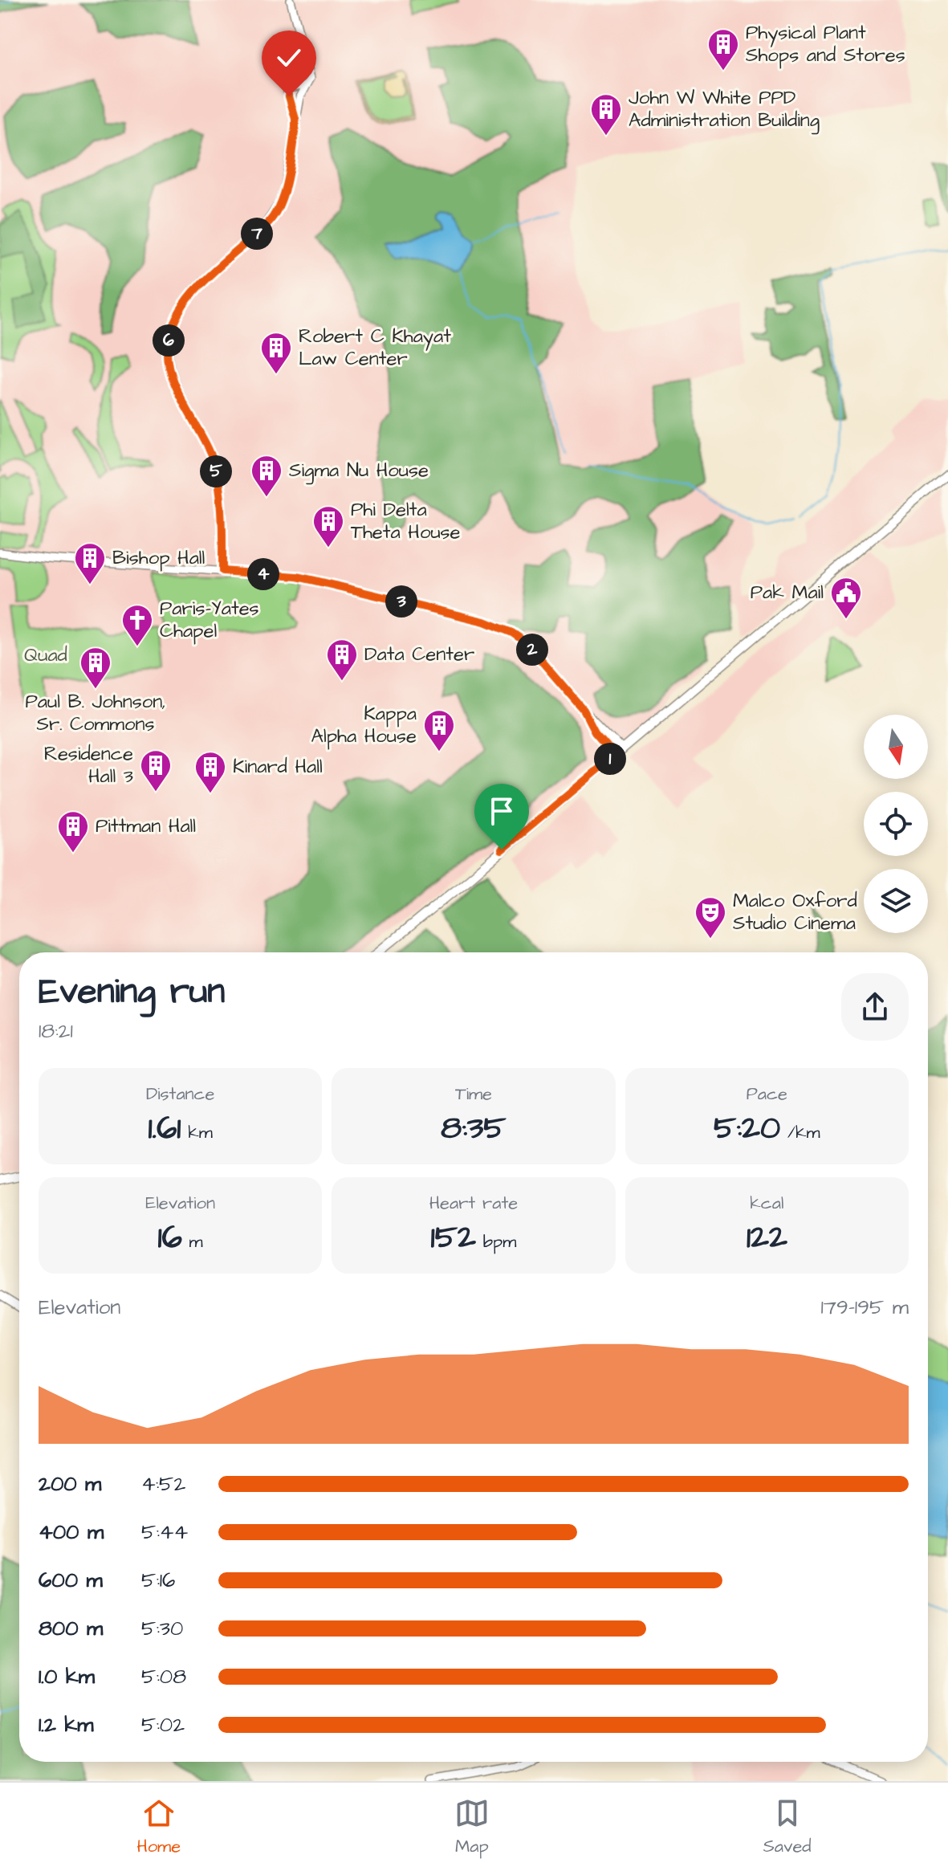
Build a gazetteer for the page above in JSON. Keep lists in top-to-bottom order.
{
  "parks": ["Quad"],
  "places": {
    "building": [
      "Physical Plant Shops and Stores",
      "John W White PPD Administration Building",
      "Robert C Khayat Law Center",
      "Sigma Nu House",
      "Phi Delta Theta House",
      "Bishop Hall",
      "Data Center",
      "Paul B. Johnson, Sr. Commons",
      "Kappa Alpha House",
      "Residence Hall 3",
      "Kinard Hall",
      "Pittman Hall"
    ],
    "public building": ["Pak Mail"],
    "church": ["Paris-Yates Chapel"],
    "theatre": ["Malco Oxford Studio Cinema"]
  },
  "north": "bottom",
  "page": {
    "pins": [
      "7",
      "6",
      "5",
      "4",
      "3",
      "2",
      "1"
    ],
    "heading": ["Evening run", "18:21"],
    "stats": [
      ["Distance", "1.61 km"],
      ["Time", "8:35"],
      ["Pace", "5:20 /km"],
      ["Elevation", "16 m"],
      ["Heart rate", "152 bpm"],
      ["kcal", "122"]
    ],
    "chart": ["Elevation", "179–195 m"],
    "list": [
      {
        "name": "200 m",
        "note": "4:52"
      },
      {
        "name": "400 m",
        "note": "5:44"
      },
      {
        "name": "600 m",
        "note": "5:16"
      },
      {
        "name": "800 m",
        "note": "5:30"
      },
      {
        "name": "1.0 km",
        "note": "5:08"
      },
      {
        "name": "1.2 km",
        "note": "5:02"
      }
    ],
    "tabs": ["Home", "Map", "Saved"]
  }
}
